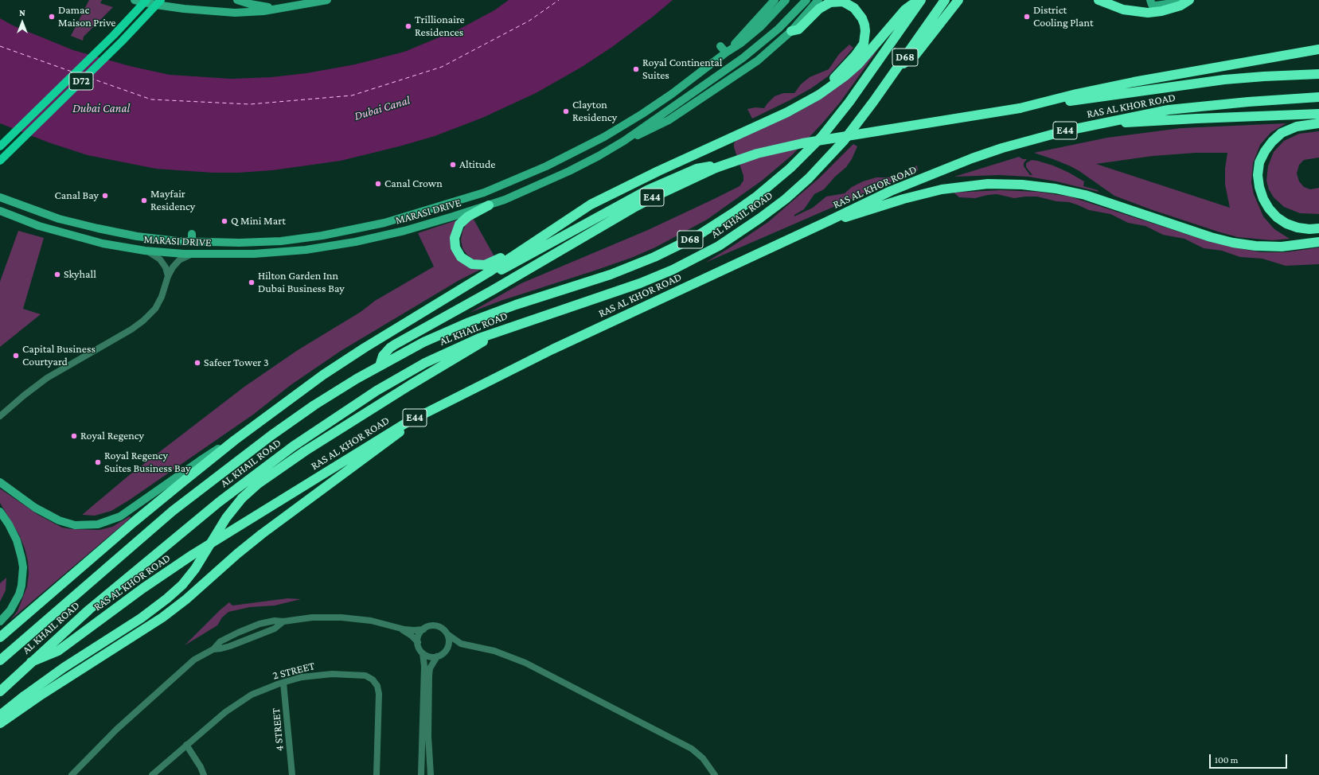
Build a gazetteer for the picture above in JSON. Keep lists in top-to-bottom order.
{
  "streets": {
    "highway": [
      "D68",
      "RAS AL KHOR ROAD",
      "E44",
      "AL KHAIL ROAD"
    ],
    "main road": ["D72"],
    "street": ["MARASI DRIVE", "2 STREET", "4 STREET"]
  },
  "crossings": [
    ["RAS AL KHOR ROAD", "AL KHAIL ROAD"],
    ["2 STREET", "4 STREET"]
  ],
  "water": ["Dubai Canal"],
  "places": [
    "Damac Maison Prive",
    "District Cooling Plant",
    "Trillionaire Residences",
    "Royal Continental Suites",
    "Clayton Residency",
    "Altitude",
    "Canal Crown",
    "Canal Bay",
    "Mayfair Residency",
    "Q Mini Mart",
    "Skyhall",
    "Hilton Garden Inn Dubai Business Bay",
    "Capital Business Courtyard",
    "Safeer Tower 3",
    "Royal Regency",
    "Royal Regency Suites Business Bay"
  ],
  "scale_bar": "100 m",
  "north": "top"
}
